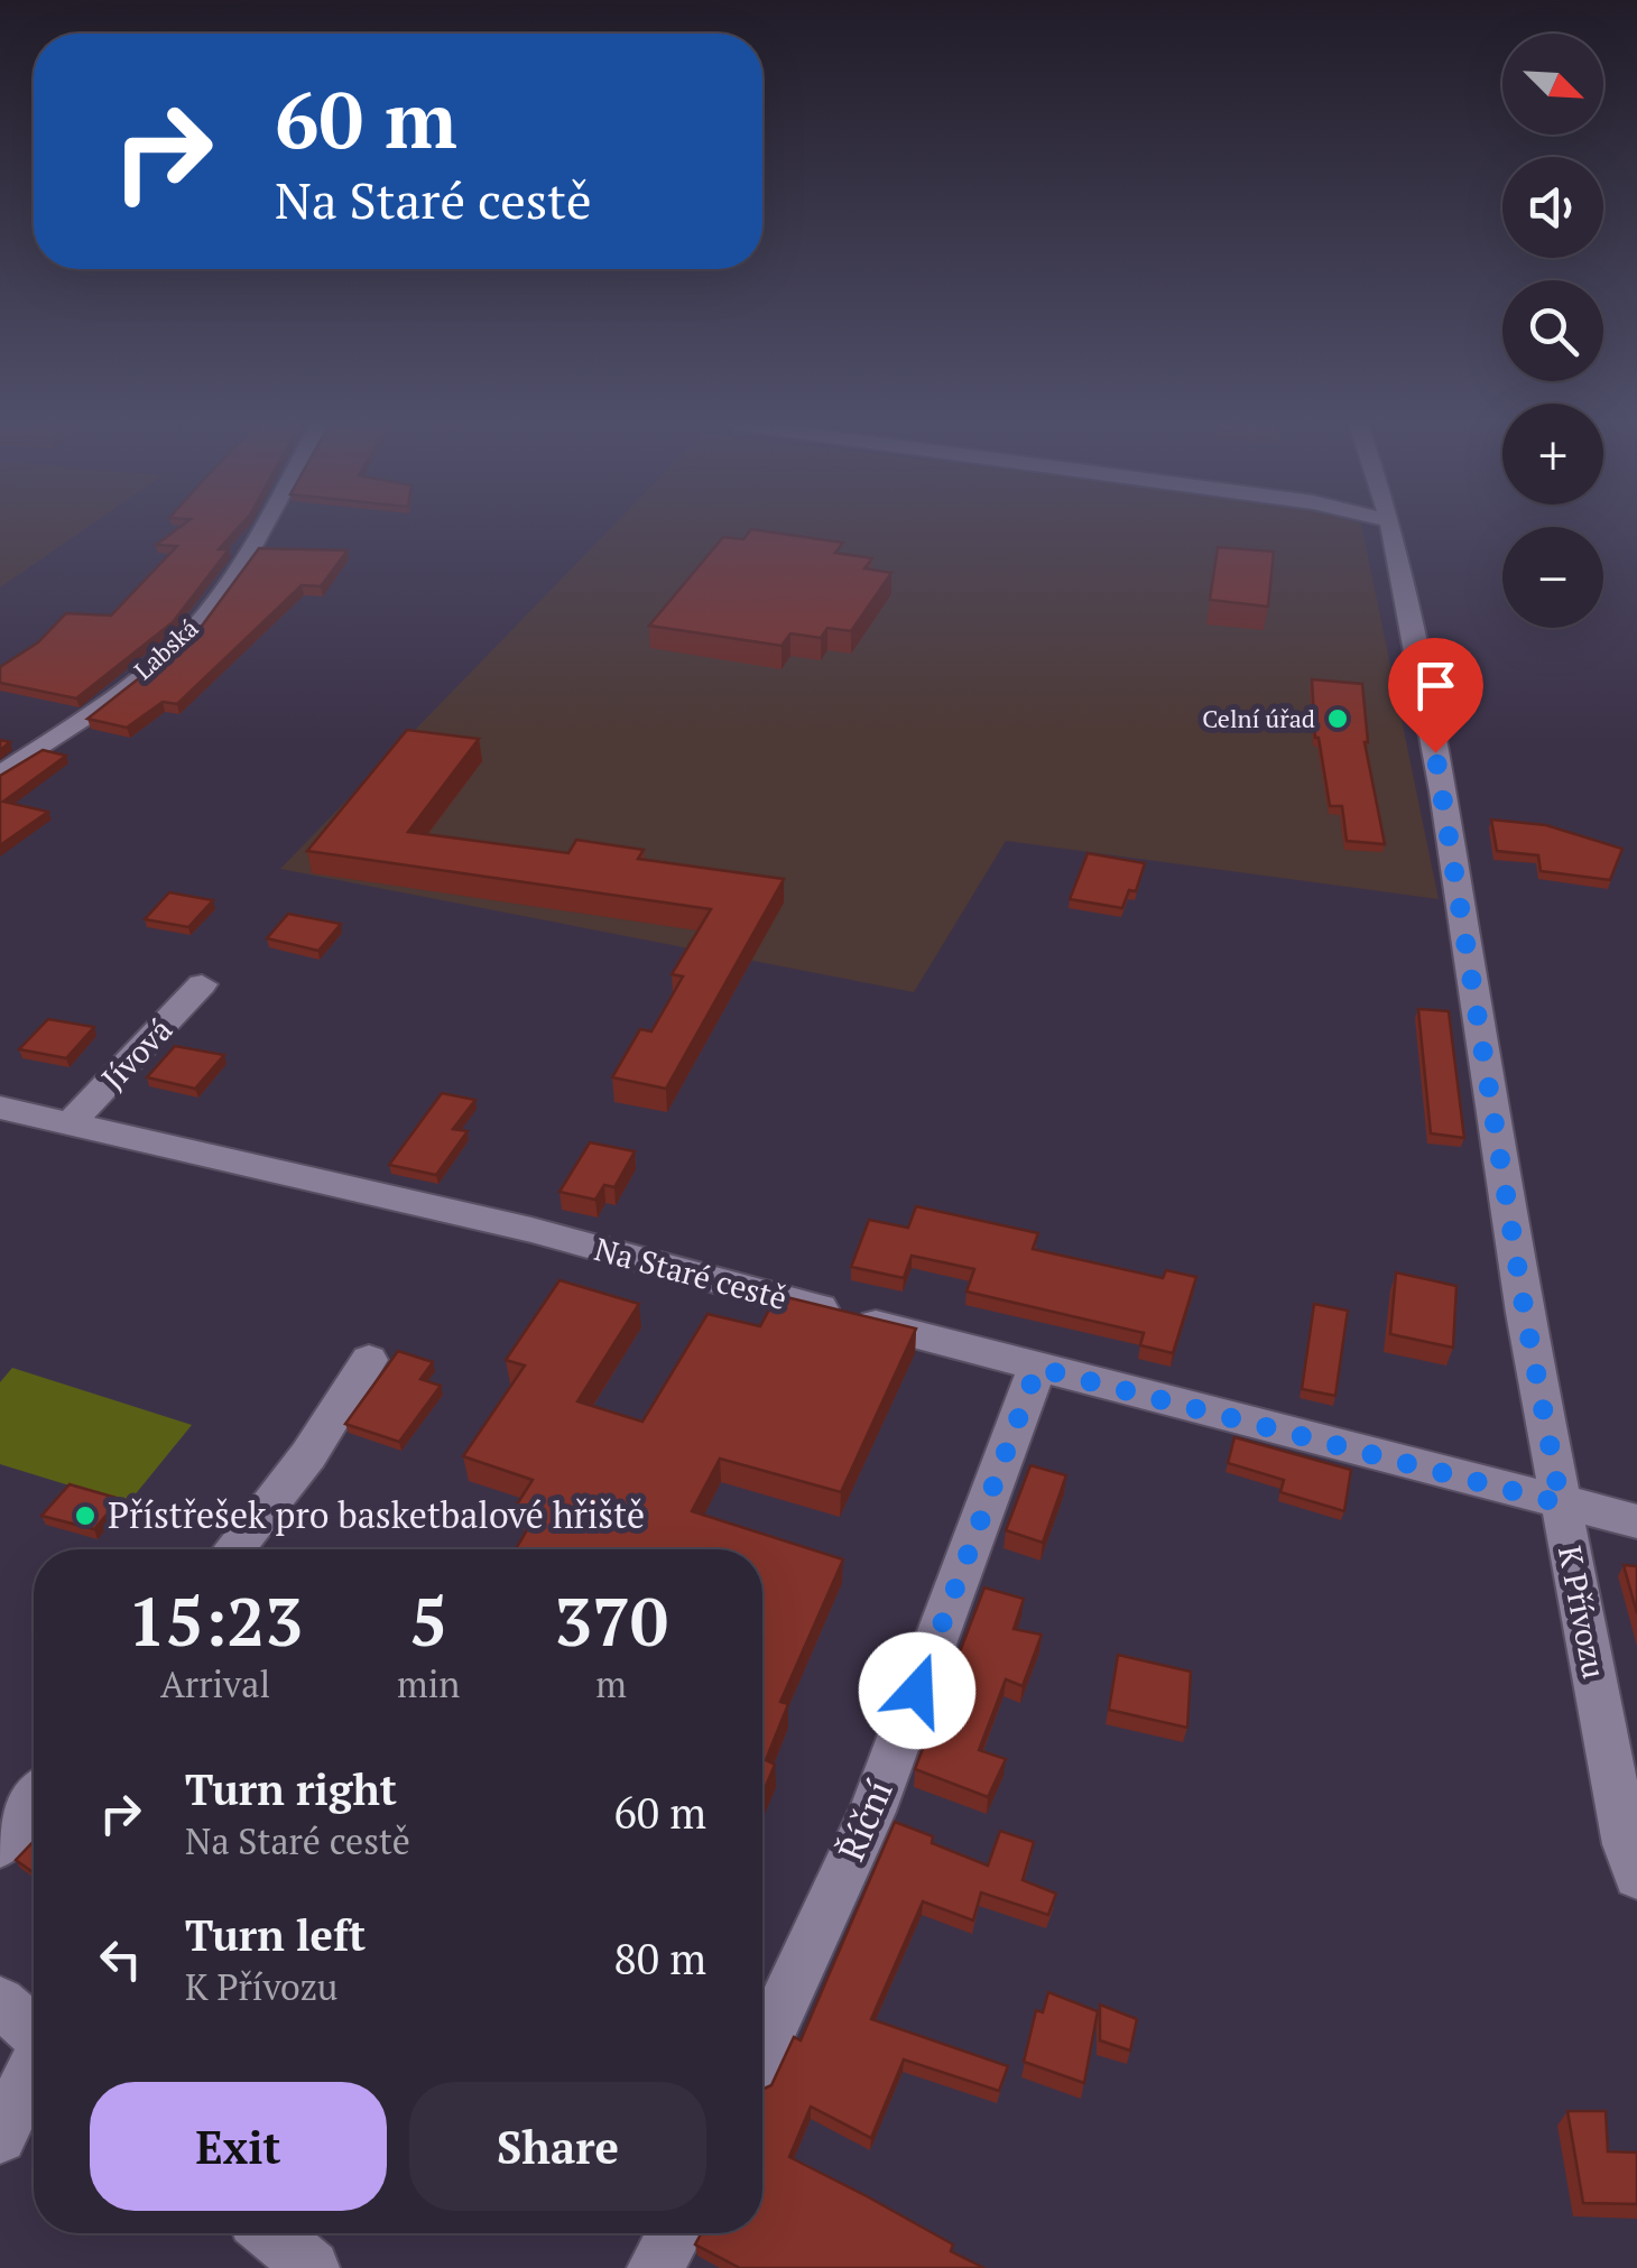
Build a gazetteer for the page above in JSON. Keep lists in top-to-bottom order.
{
  "streets": {
    "street": [
      "Labská",
      "Jívová",
      "Na Staré cestě",
      "K Přívozu",
      "Říční"
    ]
  },
  "crossings": [
    ["Jívová", "Na Staré cestě"],
    ["Na Staré cestě", "K Přívozu"],
    ["Na Staré cestě", "Říční"]
  ],
  "places": ["Celní úřad", "Přístřešek pro basketbalové hřiště"],
  "north": "bottom right",
  "page": {
    "map_buttons": ["+", "−"],
    "turn": ["60 m", "Na Staré cestě"],
    "eta": [
      "15:23",
      "Arrival",
      "5",
      "min",
      "370",
      "m"
    ],
    "list": [
      {
        "name": "Turn right",
        "note": "Na Staré cestě",
        "value": "60 m"
      },
      {
        "name": "Turn left",
        "note": "K Přívozu",
        "value": "80 m"
      }
    ],
    "buttons": ["Exit", "Share"]
  }
}
